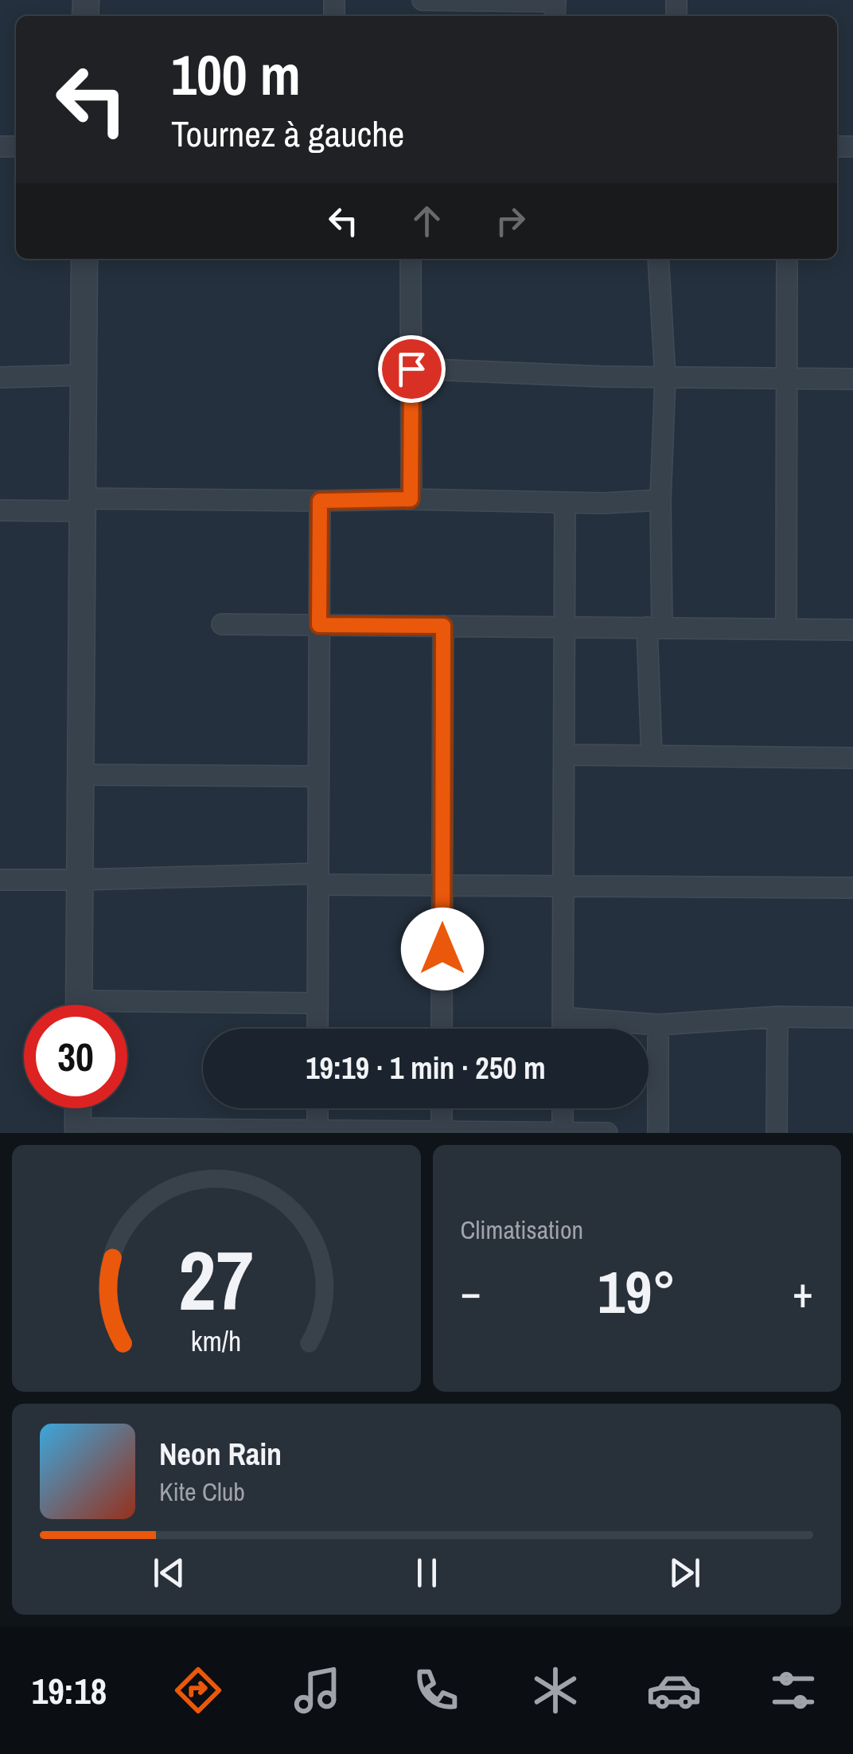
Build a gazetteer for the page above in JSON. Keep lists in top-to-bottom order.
{
  "page": {
    "turn": ["100 m", "Tournez à gauche"],
    "limit": "30",
    "trip": "19:19 · 1 min · 250 m",
    "tile": "Climatisation",
    "heat": ["−", "19°", "+"],
    "song": ["Neon Rain", "Kite Club"],
    "tabs": "19:18",
    "gauge": ["27", "km/h"]
  }
}
